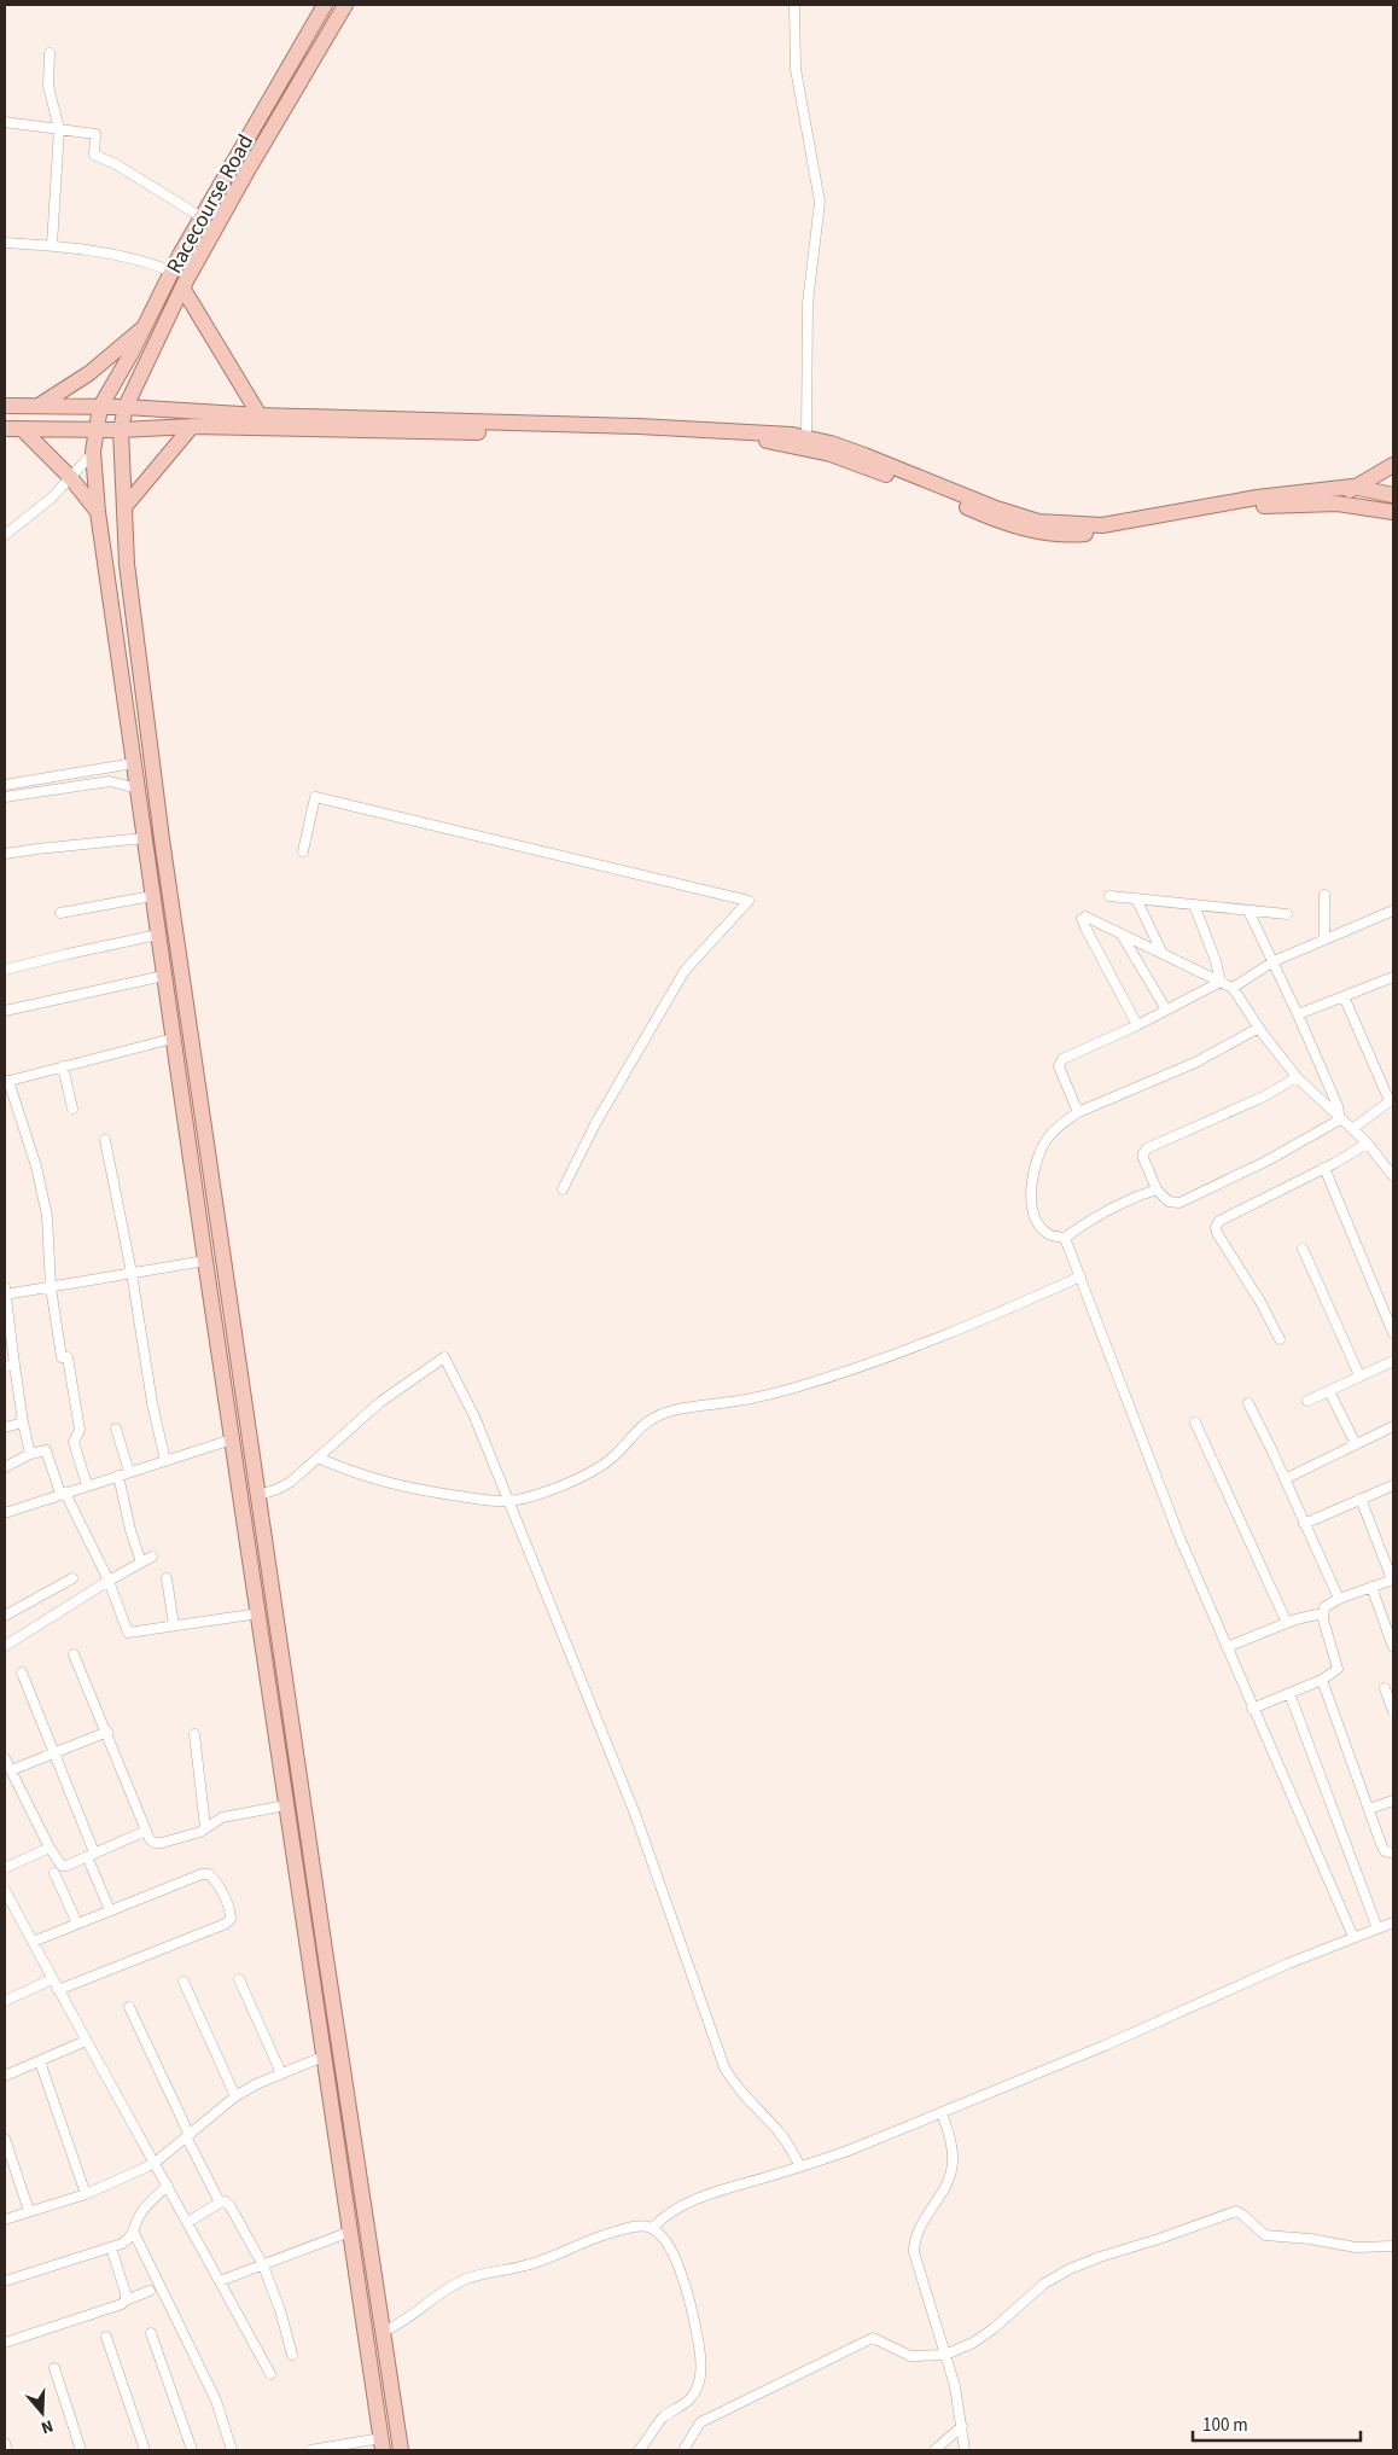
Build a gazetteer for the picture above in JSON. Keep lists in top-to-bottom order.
{
  "streets": {
    "main road": ["Racecourse Road"]
  },
  "scale_bar": "100 m",
  "north": "bottom"
}
